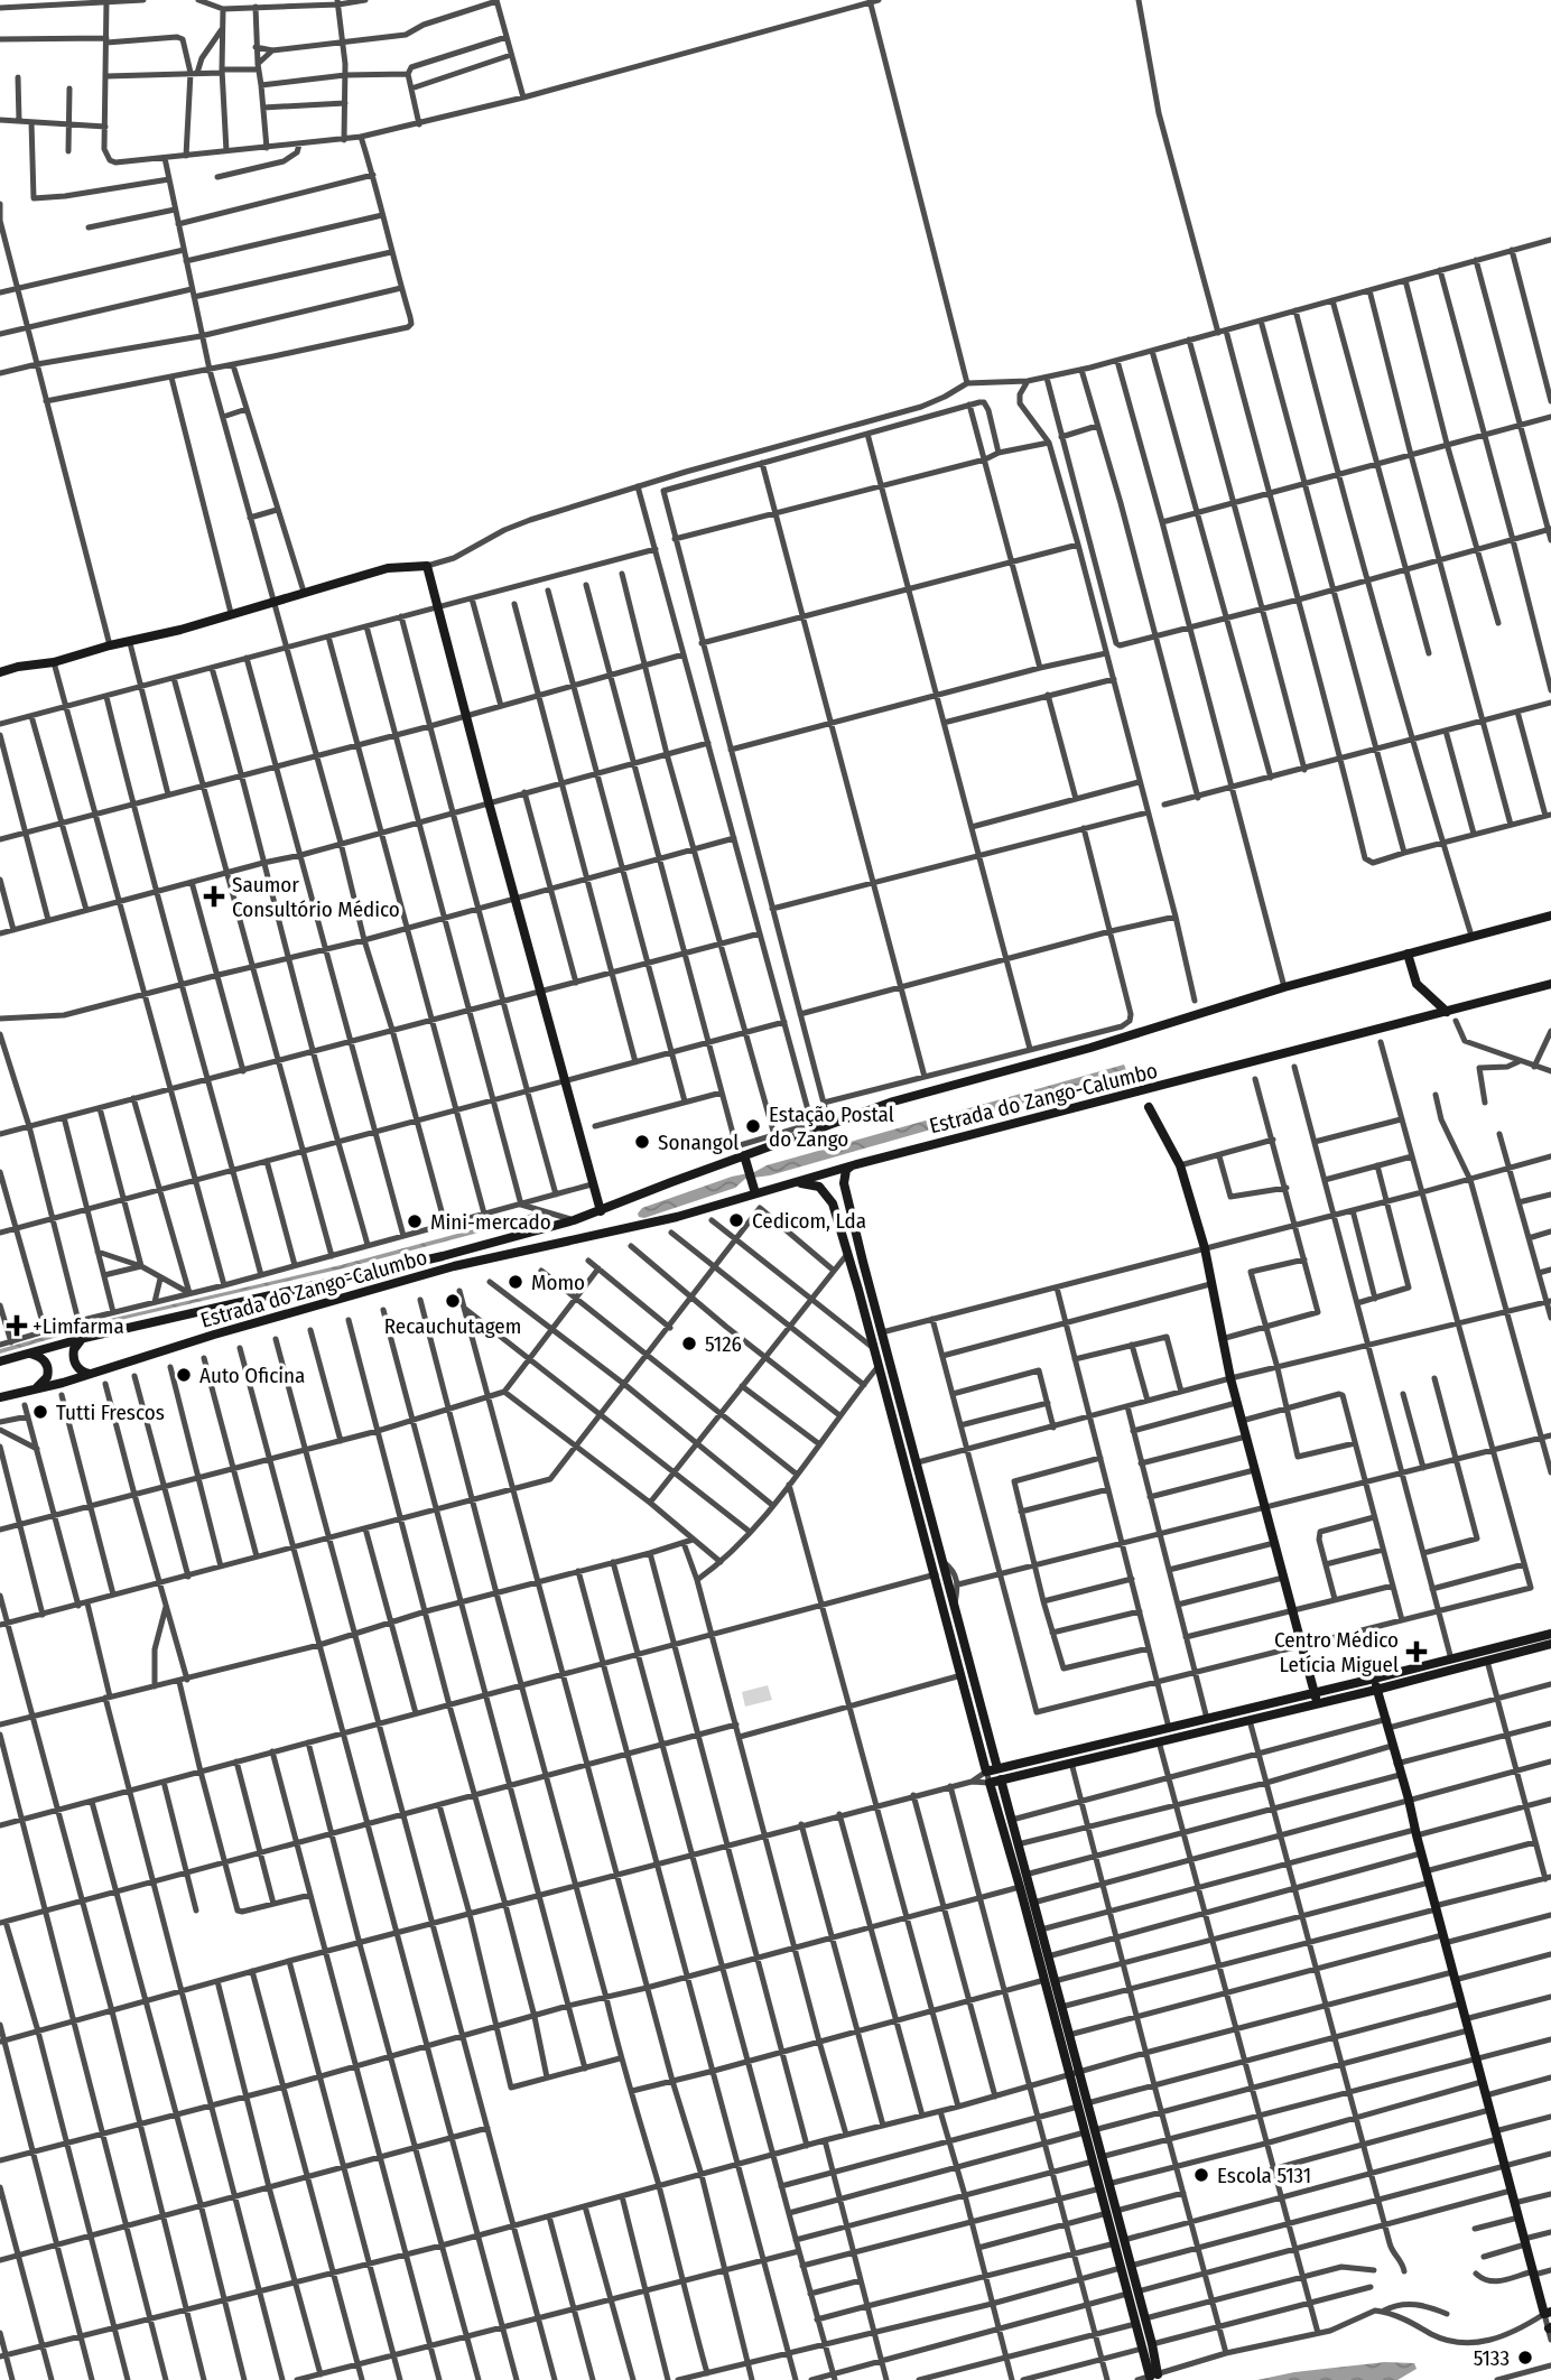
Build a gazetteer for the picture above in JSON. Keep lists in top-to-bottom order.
{
  "streets": {
    "street": ["Estrada do Zango-Calumbo"]
  },
  "places": {
    "health": ["Saumor Consultório Médico", "+Limfarma", "Centro Médico Letícia Miguel"],
    "other": [
      "Estação Postal do Zango",
      "Sonangol",
      "Cedicom, Lda",
      "Mini-mercado",
      "Momo",
      "Recauchutagem",
      "5126",
      "Auto Oficina",
      "Tutti Frescos",
      "Escola 5131",
      "5133"
    ]
  }
}
